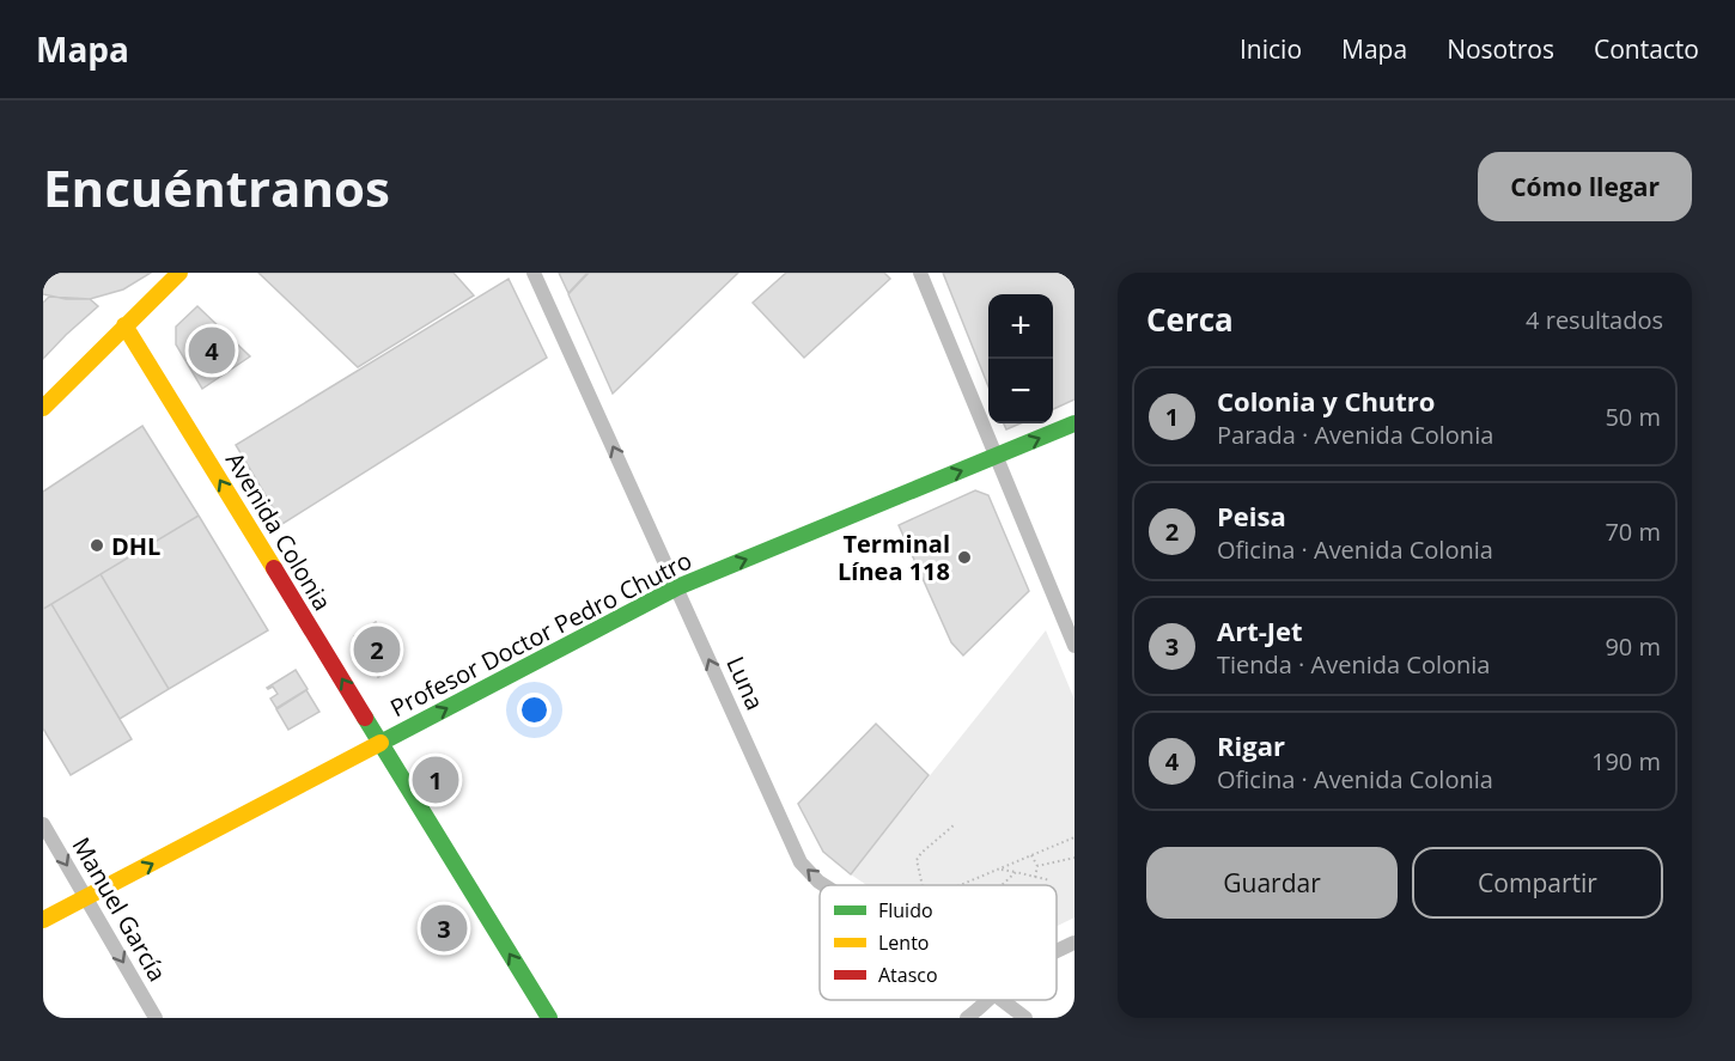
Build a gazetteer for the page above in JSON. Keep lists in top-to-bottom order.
{
  "streets": {
    "street": [
      "Avenida Colonia",
      "Profesor Doctor Pedro Chutro",
      "Luna",
      "Manuel García"
    ]
  },
  "crossings": [
    ["Avenida Colonia", "Profesor Doctor Pedro Chutro"],
    ["Profesor Doctor Pedro Chutro", "Luna"],
    ["Profesor Doctor Pedro Chutro", "Manuel García"]
  ],
  "one_way": [
    "Avenida Colonia",
    "Profesor Doctor Pedro Chutro",
    "Luna",
    "Manuel García"
  ],
  "places": ["DHL", "Terminal Línea 118"],
  "legend": ["Fluido", "Lento", "Atasco"],
  "page": {
    "header": "Mapa",
    "nav": [
      "Inicio",
      "Mapa",
      "Nosotros",
      "Contacto"
    ],
    "buttons": [
      "Cómo llegar",
      ["Guardar", "Compartir"]
    ],
    "title": "Encuéntranos",
    "heading": ["Cerca", "4 resultados"],
    "map_buttons": ["+", "−"],
    "pins": [
      "4",
      "2",
      "1",
      "3"
    ],
    "list": [
      {
        "mark": "1",
        "name": "Colonia y Chutro",
        "note": "Parada · Avenida Colonia",
        "value": "50 m"
      },
      {
        "mark": "2",
        "name": "Peisa",
        "note": "Oficina · Avenida Colonia",
        "value": "70 m"
      },
      {
        "mark": "3",
        "name": "Art-Jet",
        "note": "Tienda · Avenida Colonia",
        "value": "90 m"
      },
      {
        "mark": "4",
        "name": "Rigar",
        "note": "Oficina · Avenida Colonia",
        "value": "190 m"
      }
    ]
  }
}
